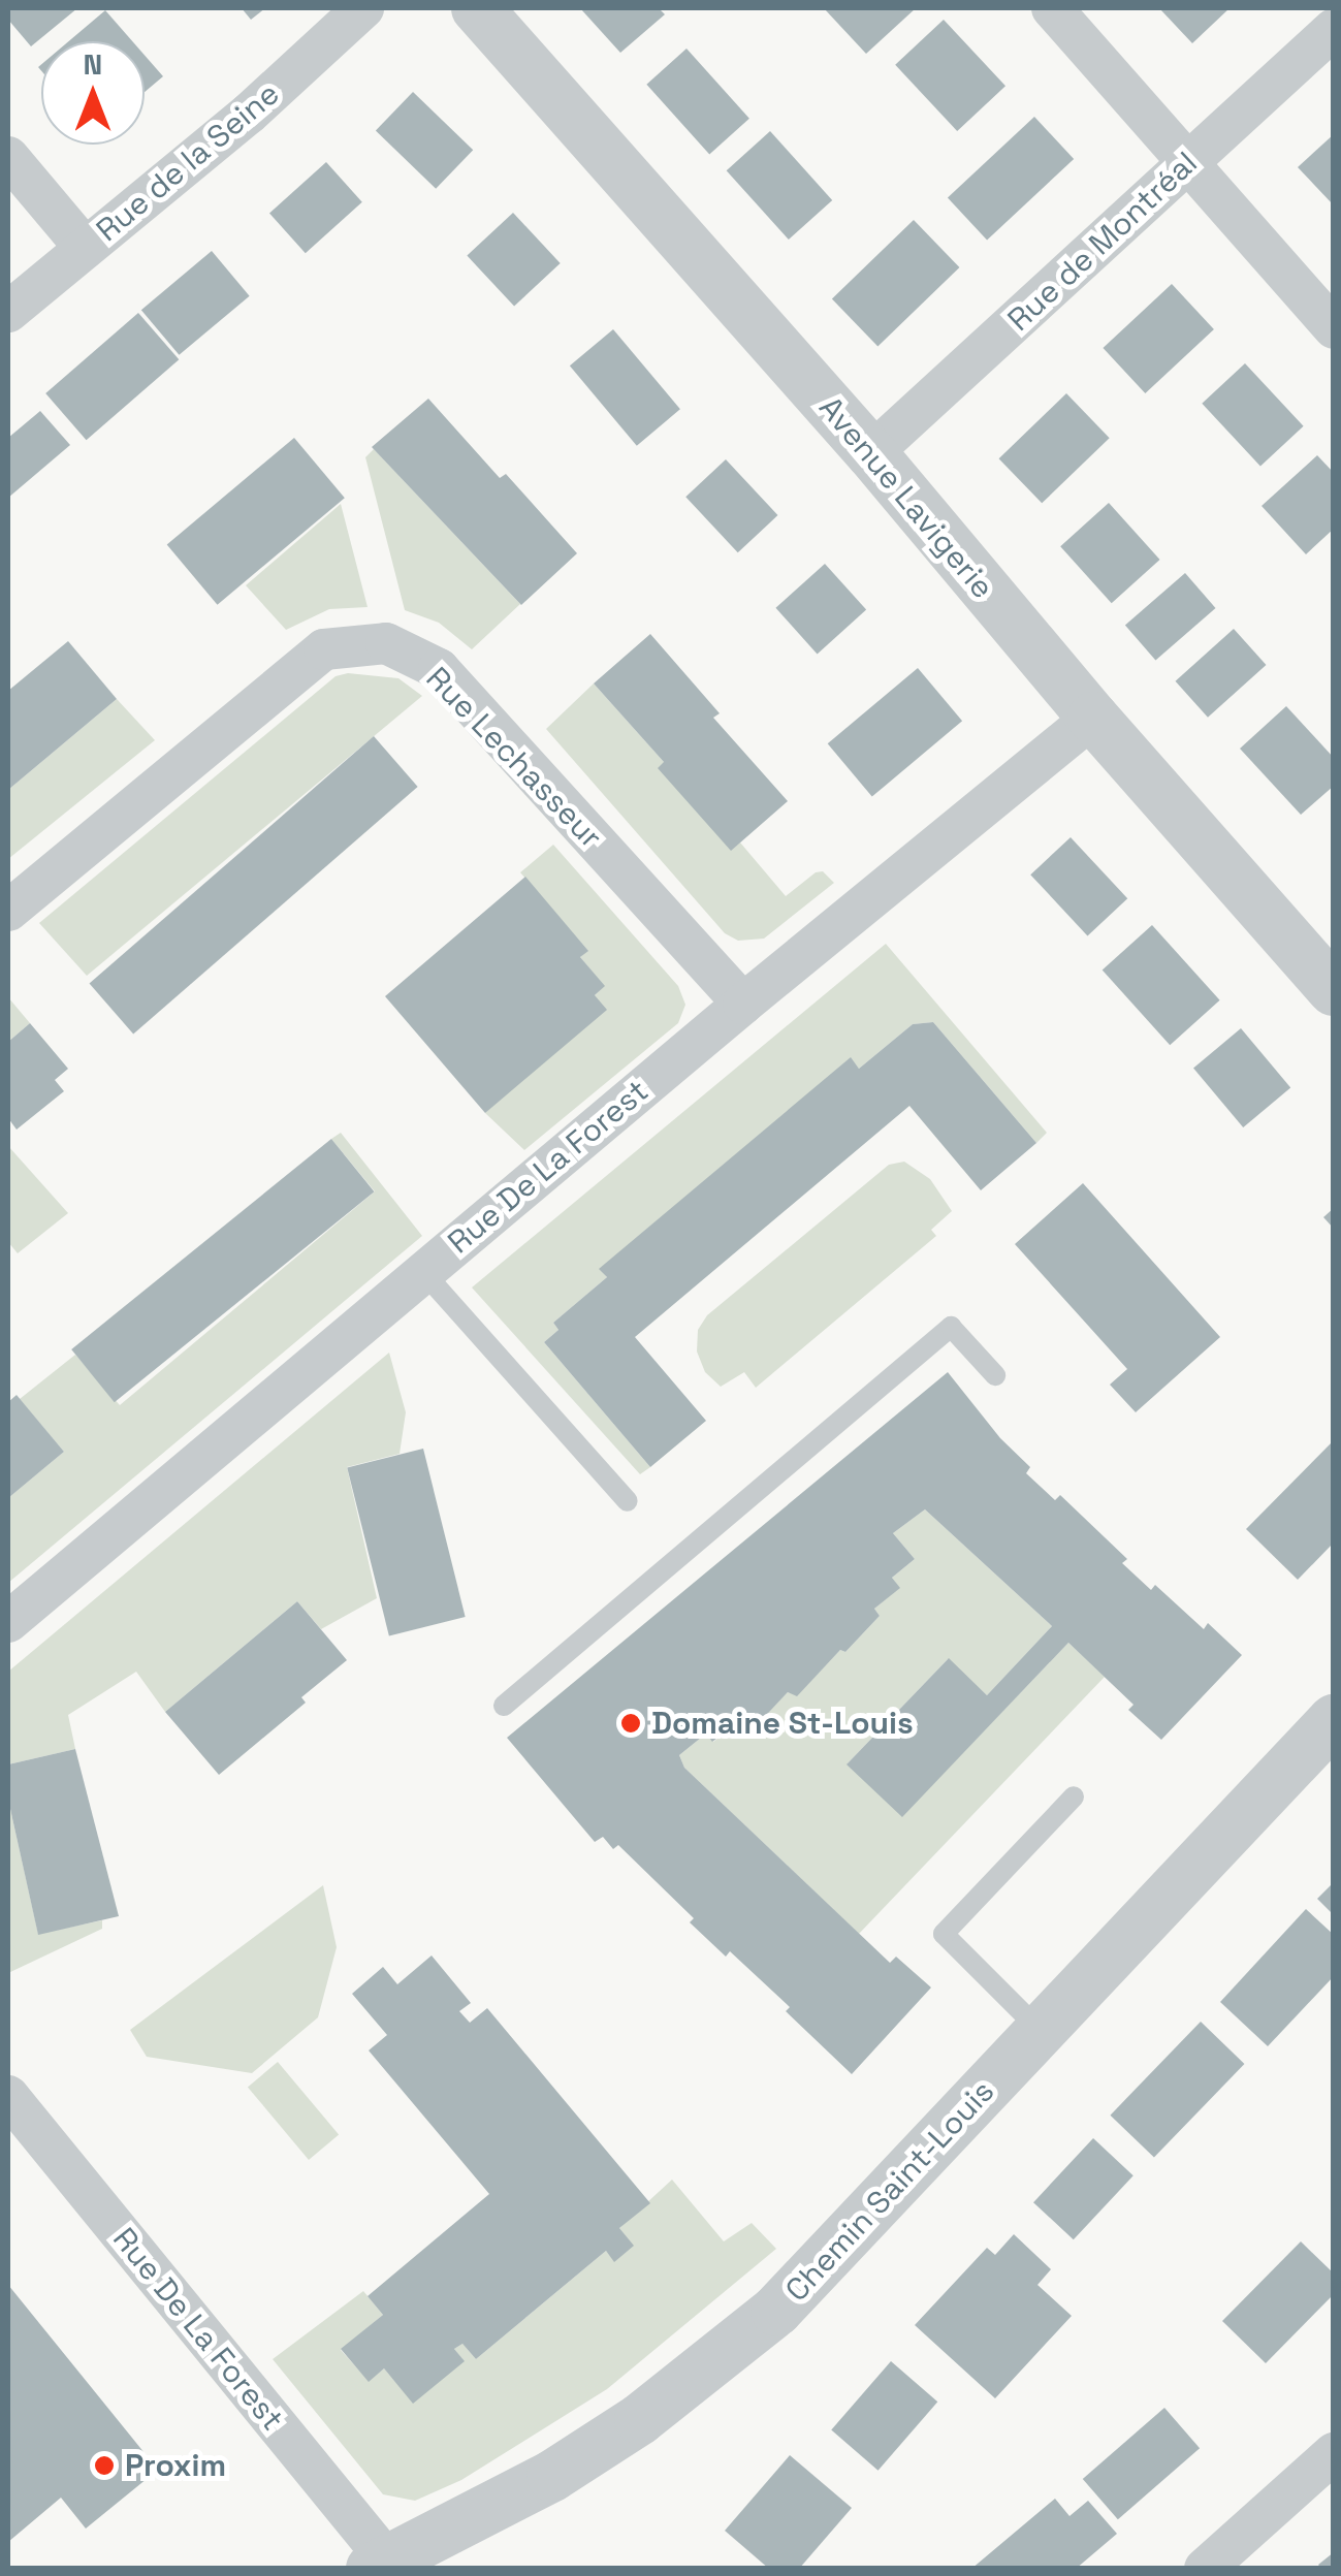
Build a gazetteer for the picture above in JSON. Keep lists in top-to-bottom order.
{
  "streets": {
    "street": [
      "Rue de la Seine",
      "Rue de Montréal",
      "Avenue Lavigerie",
      "Rue Lechasseur",
      "Rue De La Forest",
      "Chemin Saint-Louis"
    ]
  },
  "crossings": [
    ["Rue de Montréal", "Avenue Lavigerie"],
    ["Avenue Lavigerie", "Rue De La Forest"],
    ["Rue Lechasseur", "Rue De La Forest"],
    ["Rue De La Forest", "Chemin Saint-Louis"]
  ],
  "places": ["Domaine St-Louis", "Proxim"],
  "north": "top"
}
